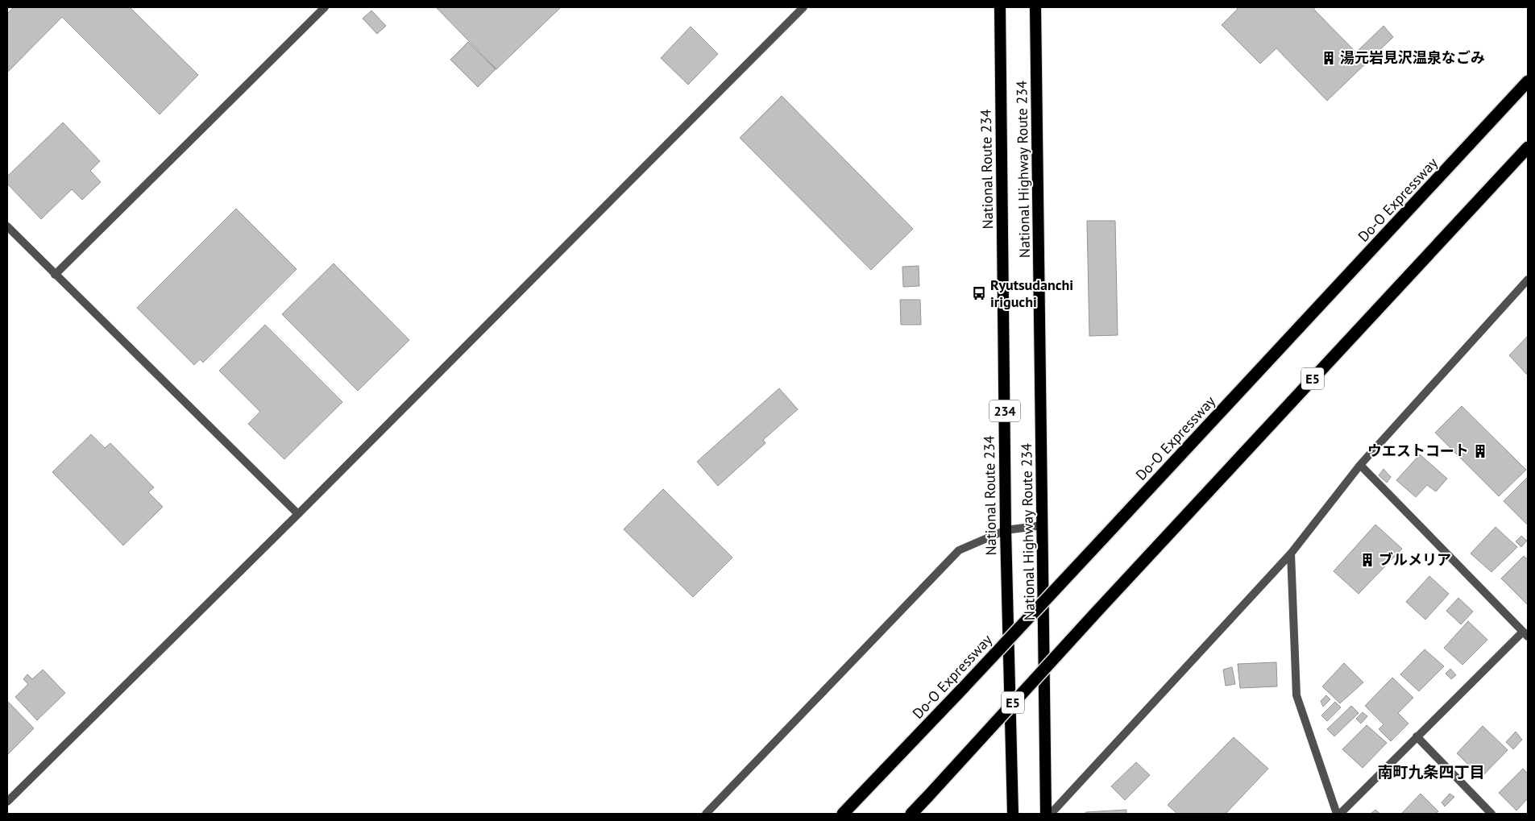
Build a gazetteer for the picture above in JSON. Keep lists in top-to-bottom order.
{
  "streets": {
    "highway": [
      "National Route 234",
      "National Highway Route 234",
      "Do-O Expressway",
      "E5",
      "234"
    ]
  },
  "districts": ["南町九条四丁目"],
  "places": {
    "building": ["湯元岩見沢温泉なごみ", "ウエストコート", "ブルメリア"],
    "bus stop": ["Ryutsudanchi iriguchi"]
  }
}
